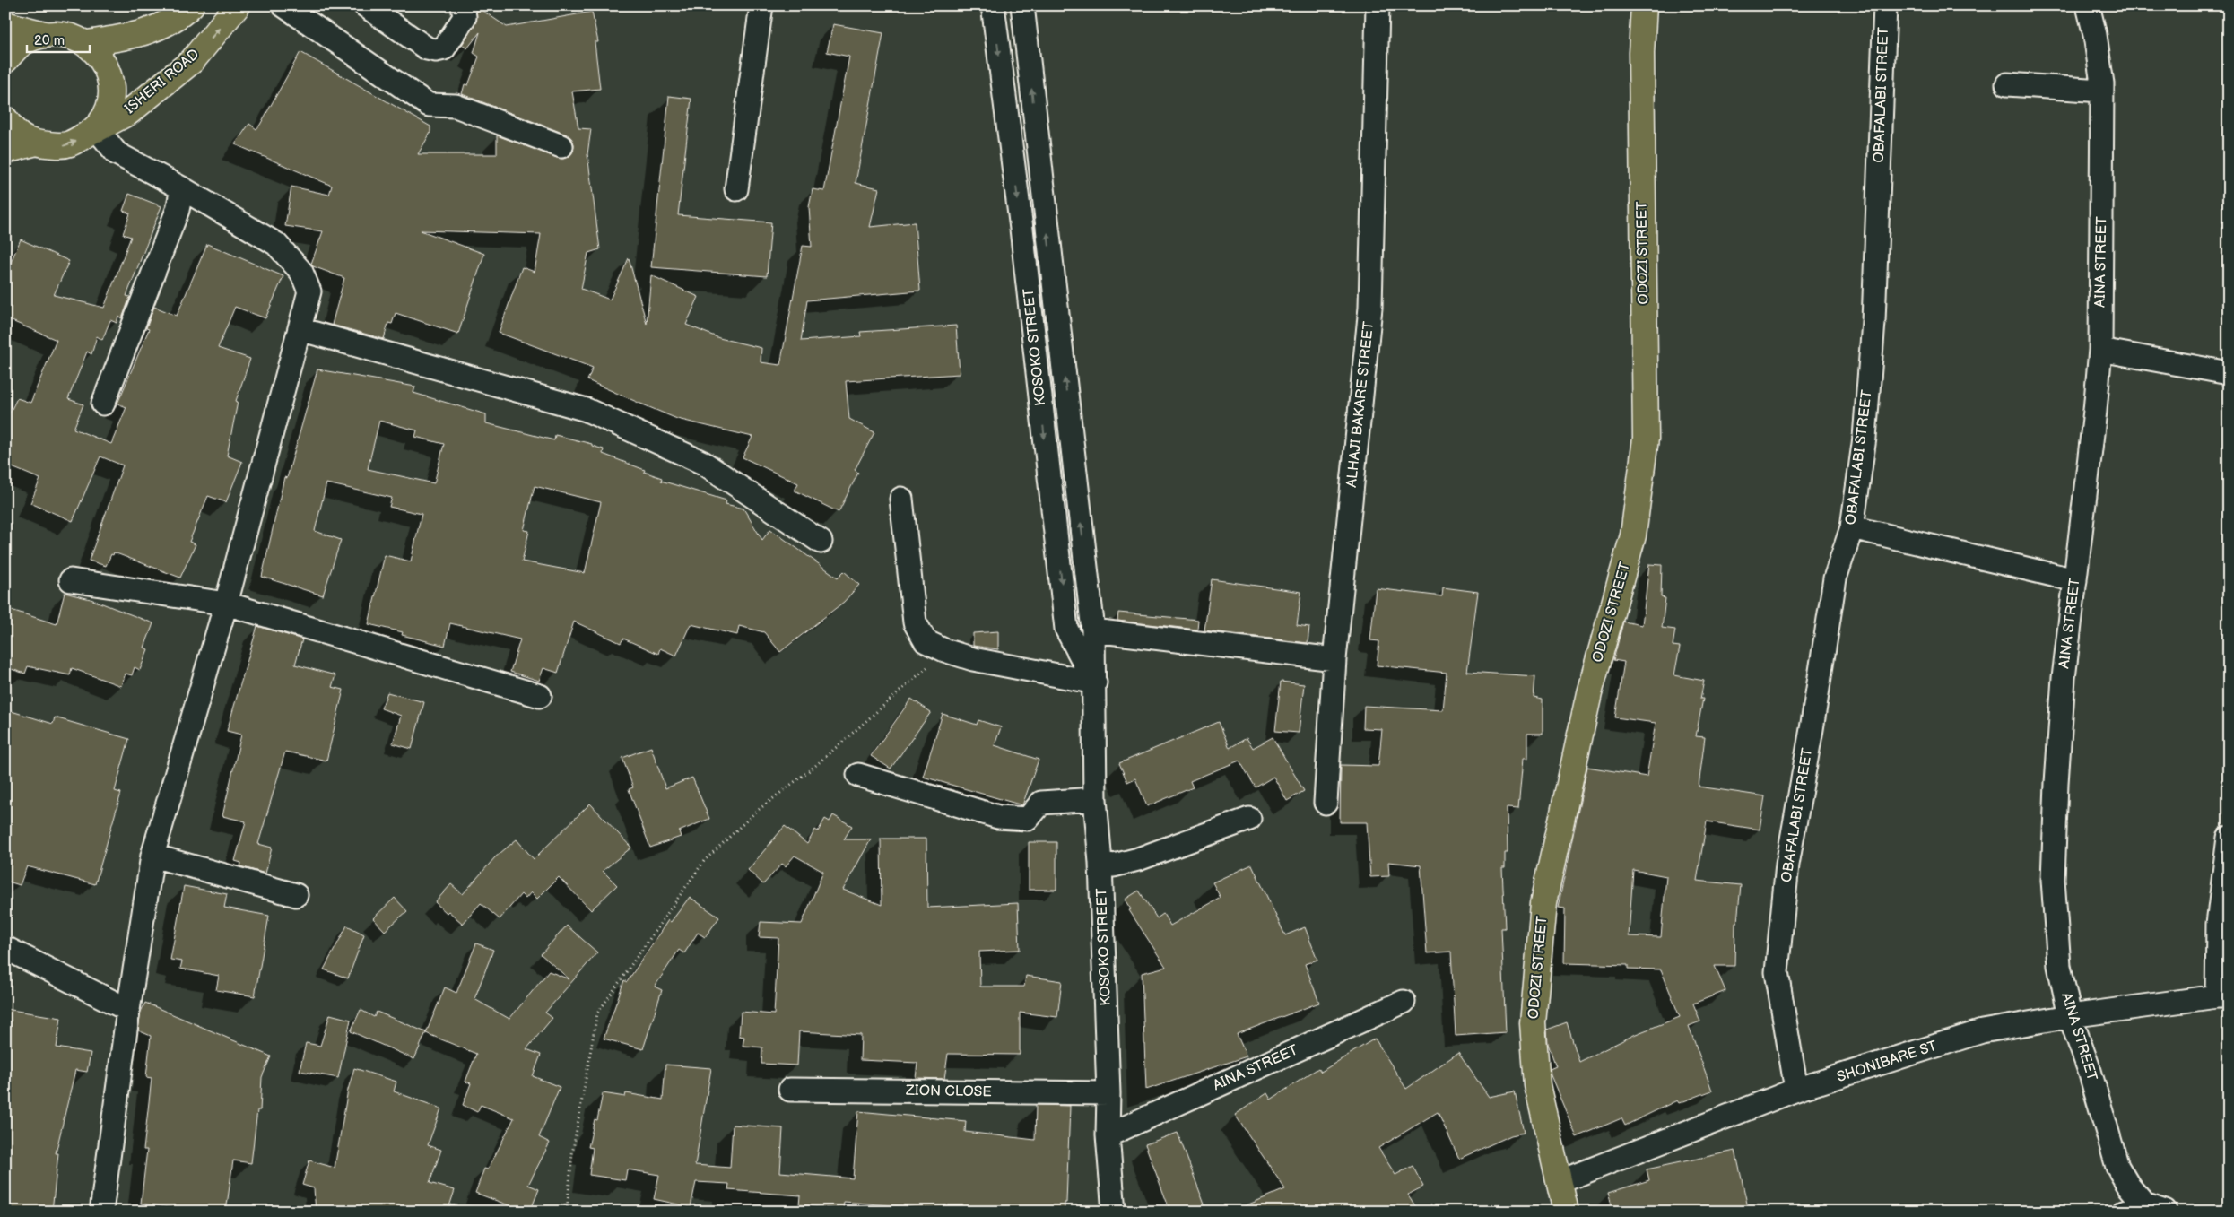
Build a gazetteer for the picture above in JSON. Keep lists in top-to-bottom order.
{
  "streets": {
    "main road": ["ISHERI ROAD", "ODOZI STREET"],
    "street": [
      "OBAFALABI STREET",
      "AINA STREET",
      "KOSOKO STREET",
      "ALHAJI BAKARE STREET",
      "SHONIBARE ST",
      "ZION CLOSE"
    ]
  },
  "crossings": [
    ["OBAFALABI STREET", "SHONIBARE ST"],
    ["ODOZI STREET", "SHONIBARE ST"],
    ["AINA STREET", "KOSOKO STREET"],
    ["AINA STREET", "SHONIBARE ST"],
    ["KOSOKO STREET", "ZION CLOSE"]
  ],
  "scale_bar": "20 m"
}
